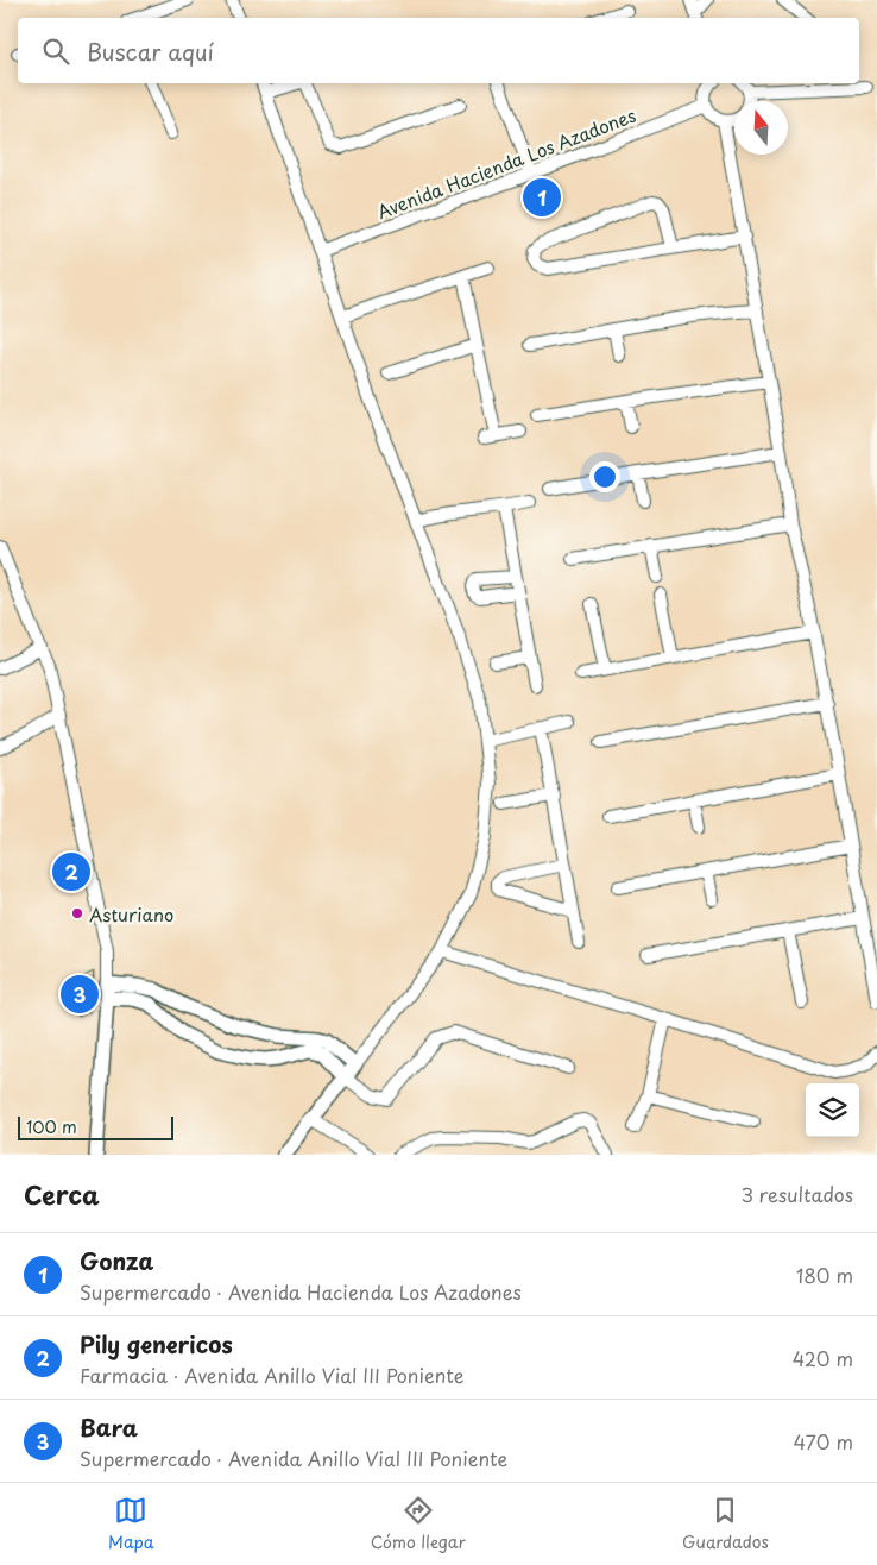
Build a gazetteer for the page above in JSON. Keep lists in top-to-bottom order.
{
  "streets": {
    "street": ["Avenida Hacienda Los Azadones"]
  },
  "places": ["Asturiano"],
  "scale_bar": "100 m",
  "north": "top",
  "page": {
    "search": "Buscar aquí",
    "pins": ["1", "2", "3"],
    "scale": "100 m",
    "heading": ["Cerca", "3 resultados"],
    "list": [
      {
        "mark": "1",
        "name": "Gonza",
        "note": "Supermercado · Avenida Hacienda Los Azadones",
        "value": "180 m"
      },
      {
        "mark": "2",
        "name": "Pily genericos",
        "note": "Farmacia · Avenida Anillo Vial III Poniente",
        "value": "420 m"
      },
      {
        "mark": "3",
        "name": "Bara",
        "note": "Supermercado · Avenida Anillo Vial III Poniente",
        "value": "470 m"
      }
    ],
    "nav": ["Mapa", "Cómo llegar", "Guardados"]
  }
}
